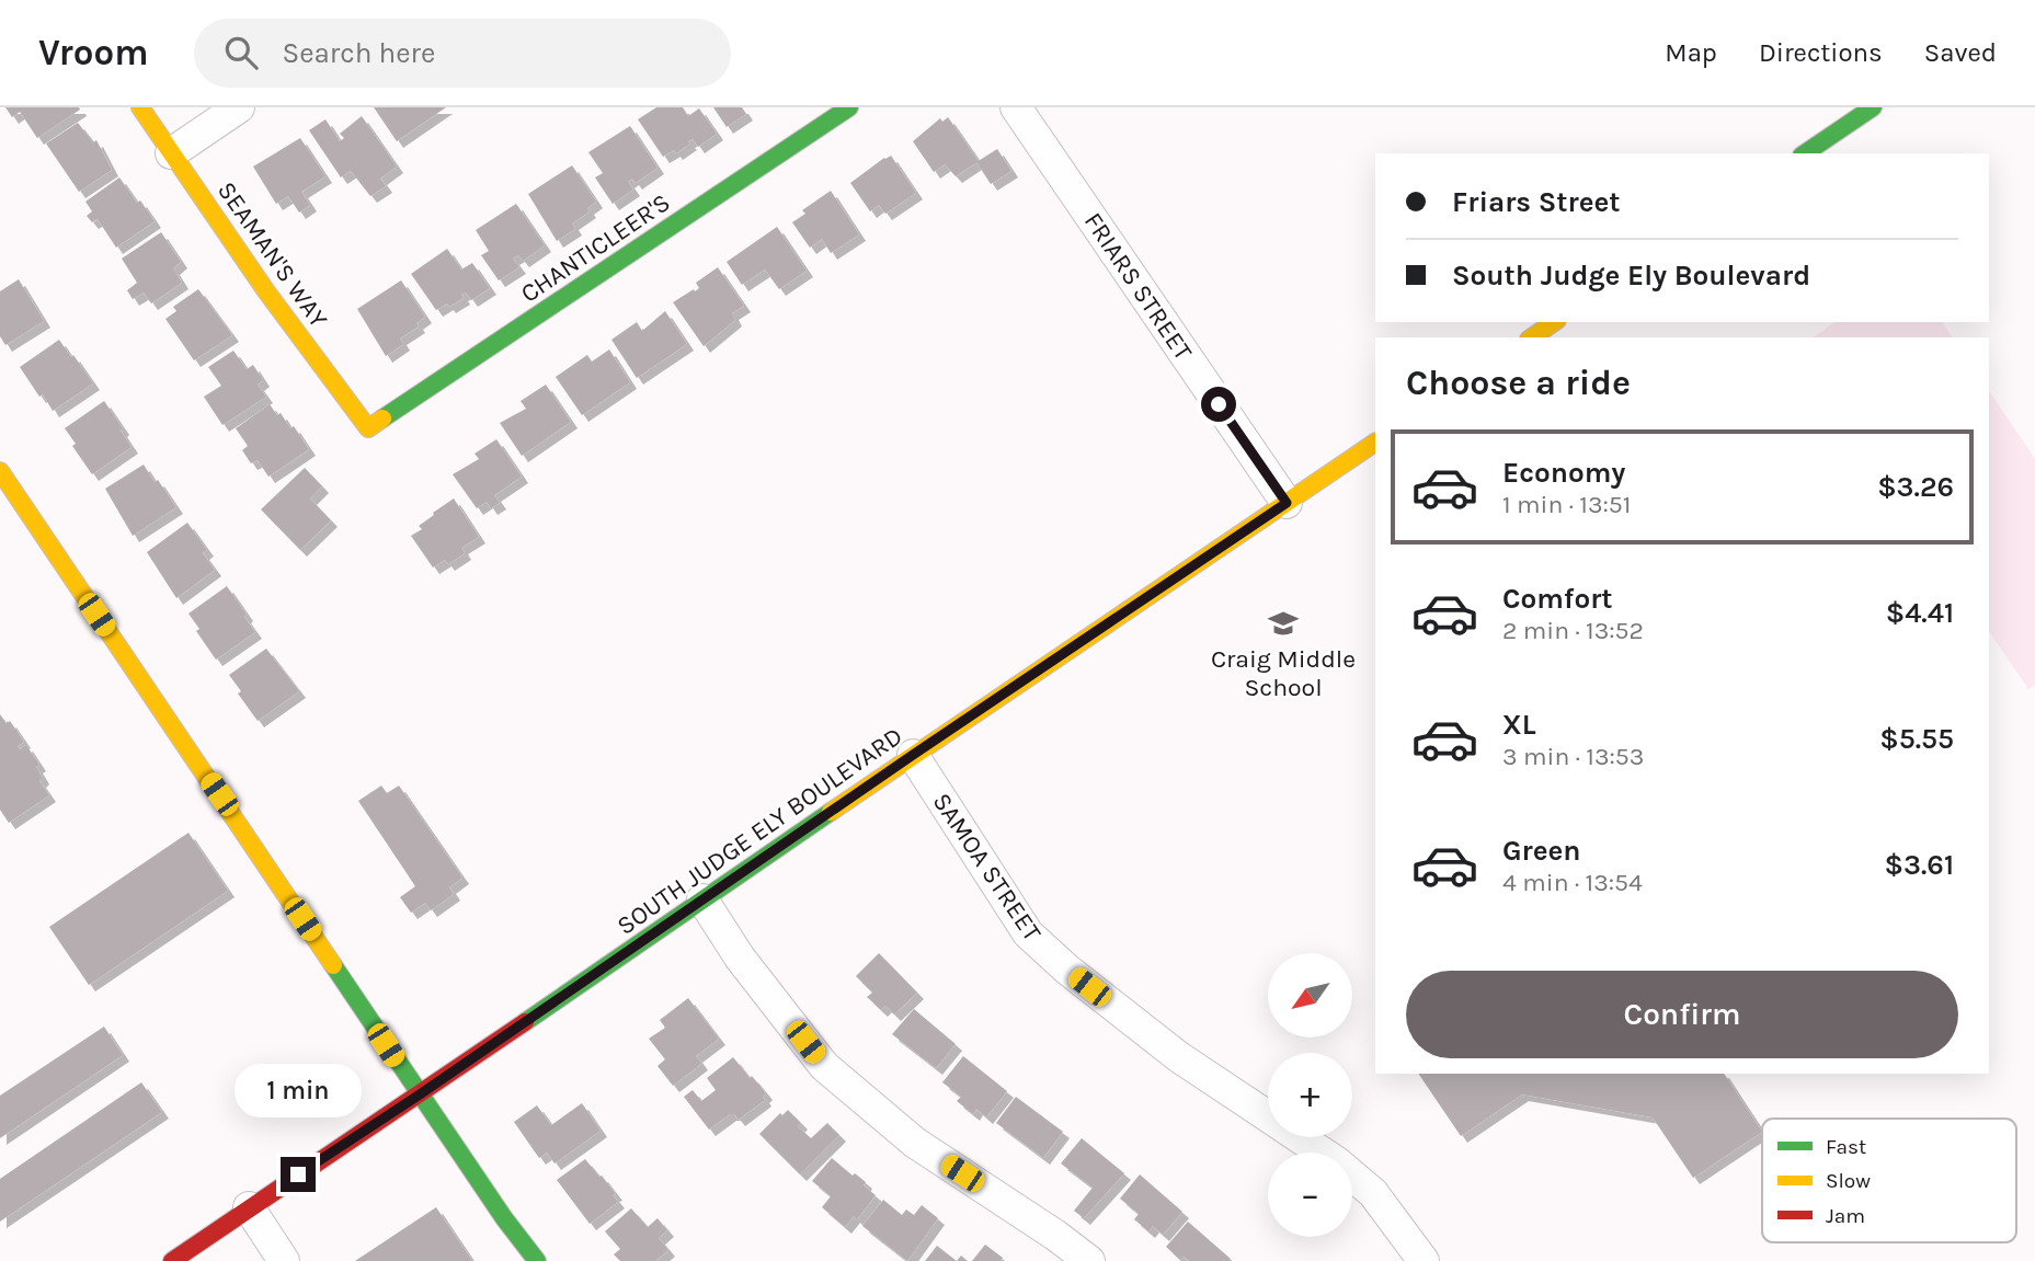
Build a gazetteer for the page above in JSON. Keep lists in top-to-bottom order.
{
  "streets": {
    "street": [
      "CHANTICLEER'S",
      "SEAMAN'S WAY",
      "FRIARS STREET",
      "SOUTH JUDGE ELY BOULEVARD",
      "SAMOA STREET"
    ]
  },
  "crossings": [
    ["CHANTICLEER'S", "SEAMAN'S WAY"],
    ["FRIARS STREET", "SOUTH JUDGE ELY BOULEVARD"],
    ["SOUTH JUDGE ELY BOULEVARD", "SAMOA STREET"]
  ],
  "places": {
    "school or university": ["Craig Middle School"]
  },
  "legend": ["Fast", "Slow", "Jam"],
  "north": "bottom left",
  "page": {
    "header": "Vroom",
    "search": "Search here",
    "nav": ["Map", "Directions", "Saved"],
    "banner": ["Friars Street", "South Judge Ely Boulevard"],
    "heading": "Choose a ride",
    "list": [
      {
        "name": "Economy",
        "note": "1 min · 13:51",
        "value": "$3.26"
      },
      {
        "name": "Comfort",
        "note": "2 min · 13:52",
        "value": "$4.41"
      },
      {
        "name": "XL",
        "note": "3 min · 13:53",
        "value": "$5.55"
      },
      {
        "name": "Green",
        "note": "4 min · 13:54",
        "value": "$3.61"
      }
    ],
    "map_buttons": ["+", "−"],
    "buttons": "Confirm",
    "bubble": "1 min"
  }
}
